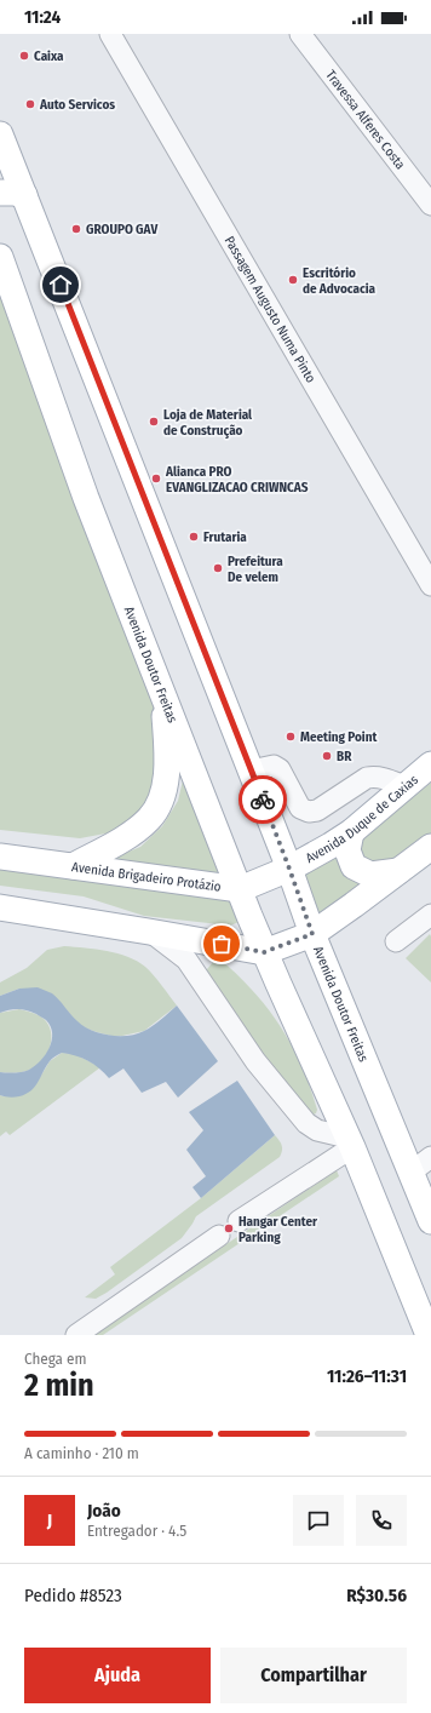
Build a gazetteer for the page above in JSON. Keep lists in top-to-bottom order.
{
  "streets": {
    "main road": ["Avenida Doutor Freitas", "Avenida Duque de Caxias", "Avenida Brigadeiro Protázio"],
    "street": ["Travessa Alferes Costa", "Passagem Augusto Numa Pinto"]
  },
  "crossings": [
    ["Avenida Doutor Freitas", "Avenida Duque de Caxias"],
    ["Avenida Doutor Freitas", "Avenida Brigadeiro Protázio"],
    ["Avenida Duque de Caxias", "Avenida Brigadeiro Protázio"]
  ],
  "places": [
    "Caixa",
    "Auto Servicos",
    "GROUPO GAV",
    "Escritório de Advocacia",
    "Loja de Material de Construção",
    "Alianca PRO EVANGLIZACAO CRIWNCAS",
    "Frutaria",
    "Prefeitura De velem",
    "Meeting Point",
    "BR",
    "Hangar Center Parking"
  ],
  "page": {
    "status": "11:24",
    "heading": ["2 min", "Chega em", "11:26–11:31"],
    "panel": [
      "João",
      "Entregador · 4.5",
      "Pedido #8523",
      "R$30.56"
    ],
    "bar": "A caminho · 210 m",
    "round": "J",
    "buttons": ["Ajuda", "Compartilhar"]
  }
}
